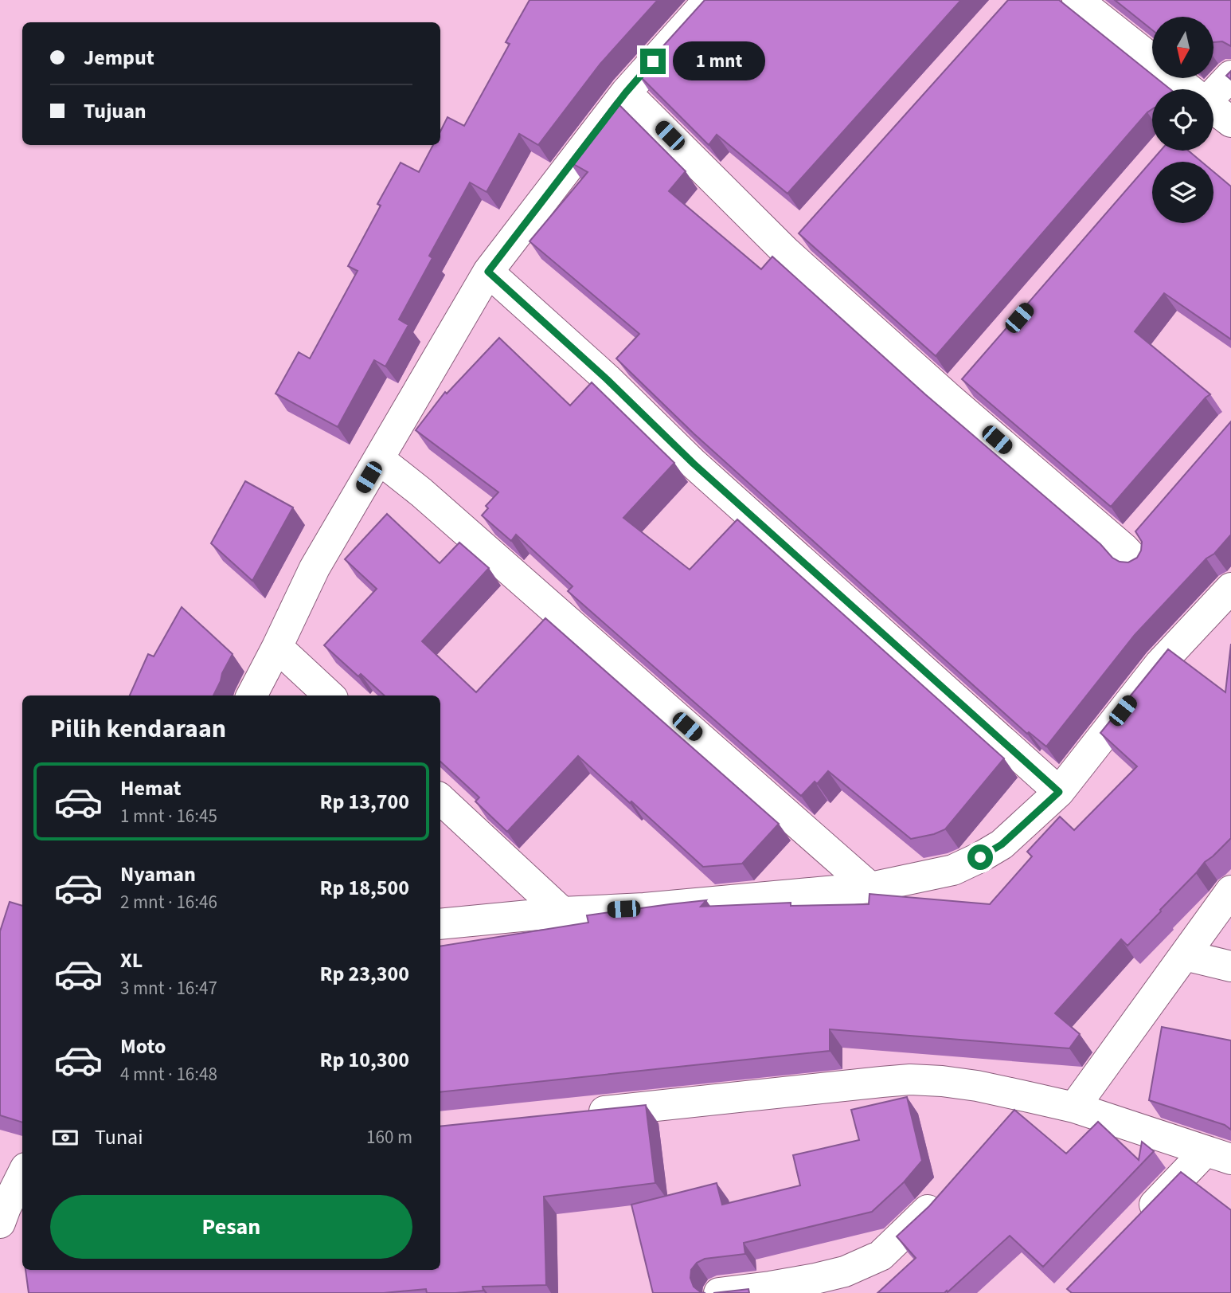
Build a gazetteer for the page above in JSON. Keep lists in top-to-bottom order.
{
  "north": "bottom",
  "page": {
    "banner": ["Jemput", "Tujuan"],
    "bubble": "1 mnt",
    "heading": "Pilih kendaraan",
    "list": [
      {
        "name": "Hemat",
        "note": "1 mnt · 16:45",
        "value": "Rp 13,700"
      },
      {
        "name": "Nyaman",
        "note": "2 mnt · 16:46",
        "value": "Rp 18,500"
      },
      {
        "name": "XL",
        "note": "3 mnt · 16:47",
        "value": "Rp 23,300"
      },
      {
        "name": "Moto",
        "note": "4 mnt · 16:48",
        "value": "Rp 10,300"
      }
    ],
    "pay": ["Tunai", "160 m"],
    "buttons": "Pesan"
  }
}
